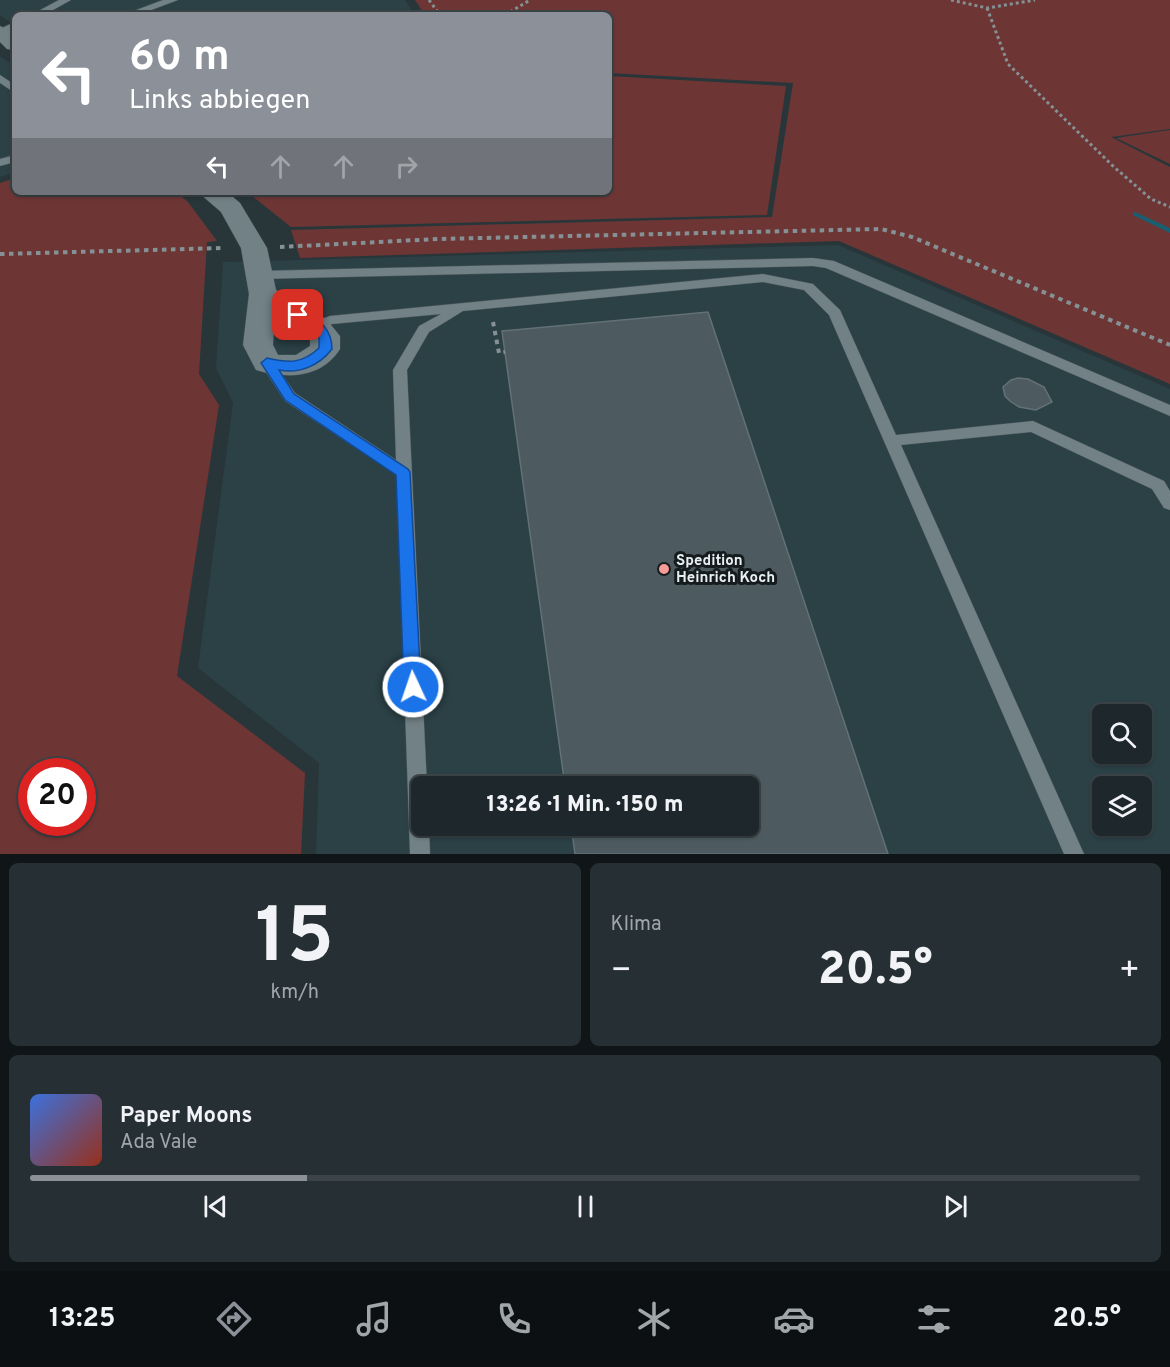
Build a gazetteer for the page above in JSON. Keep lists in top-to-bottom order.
{
  "places": ["Spedition Heinrich Koch"],
  "page": {
    "turn": ["60 m", "Links abbiegen"],
    "limit": "20",
    "trip": "13:26 · 1 Min. · 150 m",
    "tile": [
      ["15", "km/h"],
      "Klima"
    ],
    "heat": ["−", "20.5°", "+"],
    "song": ["Paper Moons", "Ada Vale"],
    "tabs": ["13:25", "20.5°"]
  }
}
